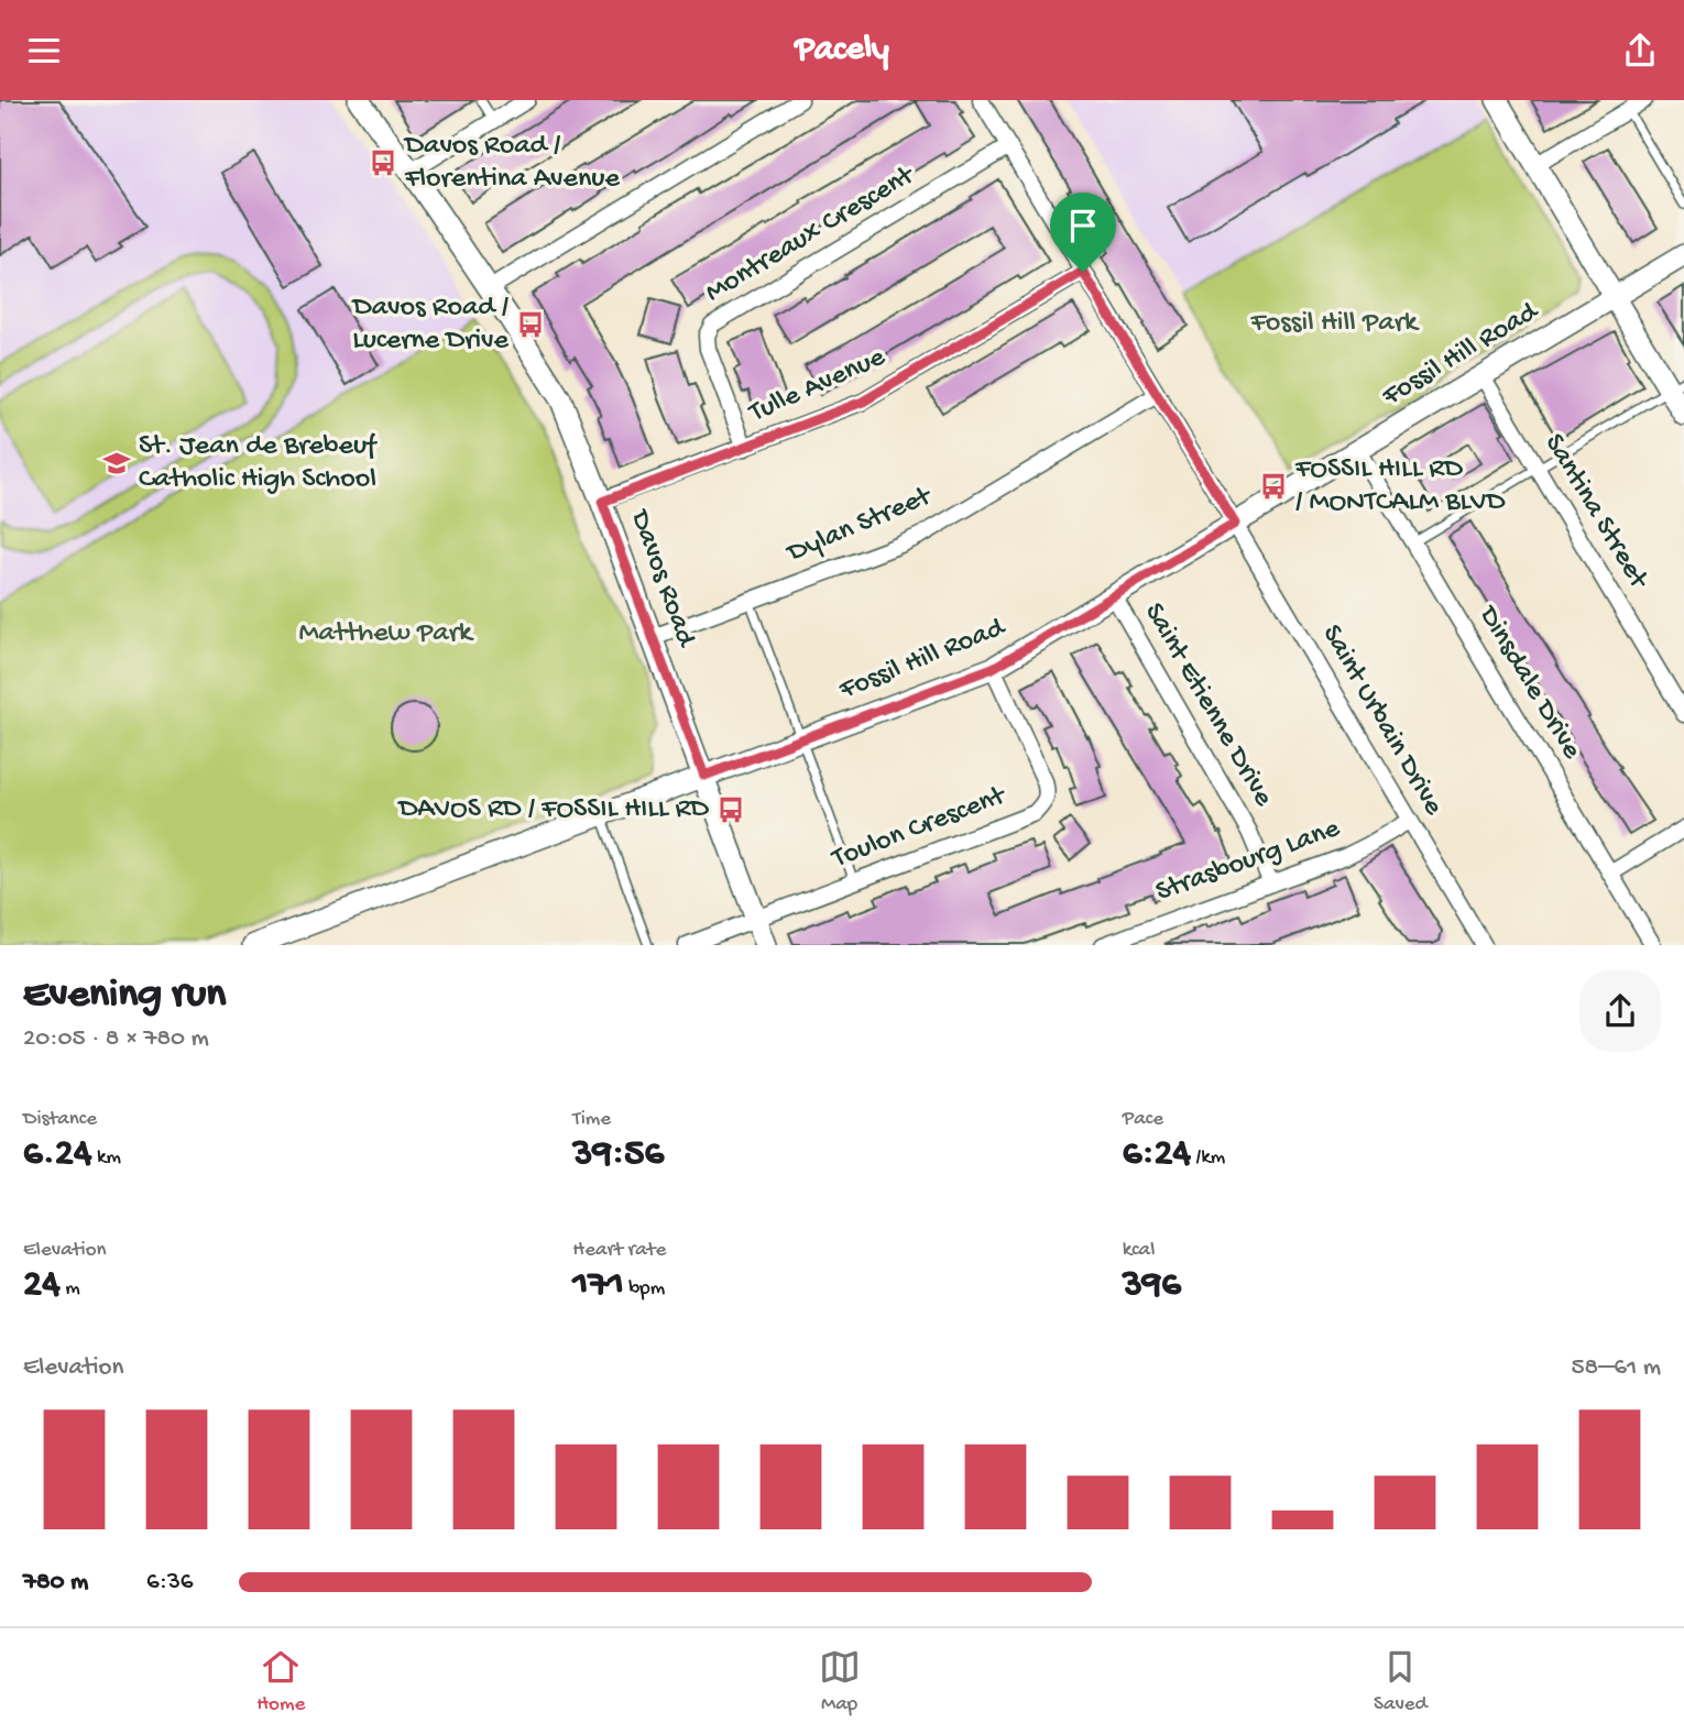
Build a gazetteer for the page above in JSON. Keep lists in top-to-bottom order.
{
  "streets": {
    "street": [
      "Montreaux Crescent",
      "Fossil Hill Road",
      "Tulle Avenue",
      "Santina Street",
      "Dylan Street",
      "Davos Road",
      "Dinsdale Drive",
      "Saint Etienne Drive",
      "Saint Urbain Drive",
      "Toulon Crescent",
      "Strasbourg Lane"
    ]
  },
  "crossings": [
    ["Montreaux Crescent", "Tulle Avenue"],
    ["Montreaux Crescent", "Saint Urbain Drive"],
    ["Fossil Hill Road", "Santina Street"],
    ["Fossil Hill Road", "Davos Road"],
    ["Fossil Hill Road", "Dinsdale Drive"],
    ["Fossil Hill Road", "Saint Etienne Drive"],
    ["Fossil Hill Road", "Saint Urbain Drive"],
    ["Fossil Hill Road", "Toulon Crescent"],
    ["Tulle Avenue", "Davos Road"],
    ["Tulle Avenue", "Saint Urbain Drive"],
    ["Dylan Street", "Davos Road"],
    ["Dylan Street", "Saint Urbain Drive"],
    ["Davos Road", "Toulon Crescent"],
    ["Saint Etienne Drive", "Strasbourg Lane"],
    ["Saint Urbain Drive", "Strasbourg Lane"]
  ],
  "parks": ["Fossil Hill Park", "Matthew Park"],
  "places": {
    "bus stop": [
      "Davos Road / Florentina Avenue",
      "Davos Road / Lucerne Drive",
      "FOSSIL HILL RD / MONTCALM BLVD",
      "DAVOS RD / FOSSIL HILL RD"
    ],
    "school or university": ["St. Jean de Brebeuf Catholic High School"]
  },
  "page": {
    "header": "Pacely",
    "heading": ["Evening run", "20:05 · 8 × 780 m"],
    "stats": [
      ["Distance", "6.24 km"],
      ["Time", "39:56"],
      ["Pace", "6:24 /km"],
      ["Elevation", "24 m"],
      ["Heart rate", "171 bpm"],
      ["kcal", "396"]
    ],
    "chart": ["Elevation", "58–61 m"],
    "list": [
      {
        "name": "780 m",
        "note": "6:36"
      }
    ],
    "tabs": ["Home", "Map", "Saved"]
  }
}
